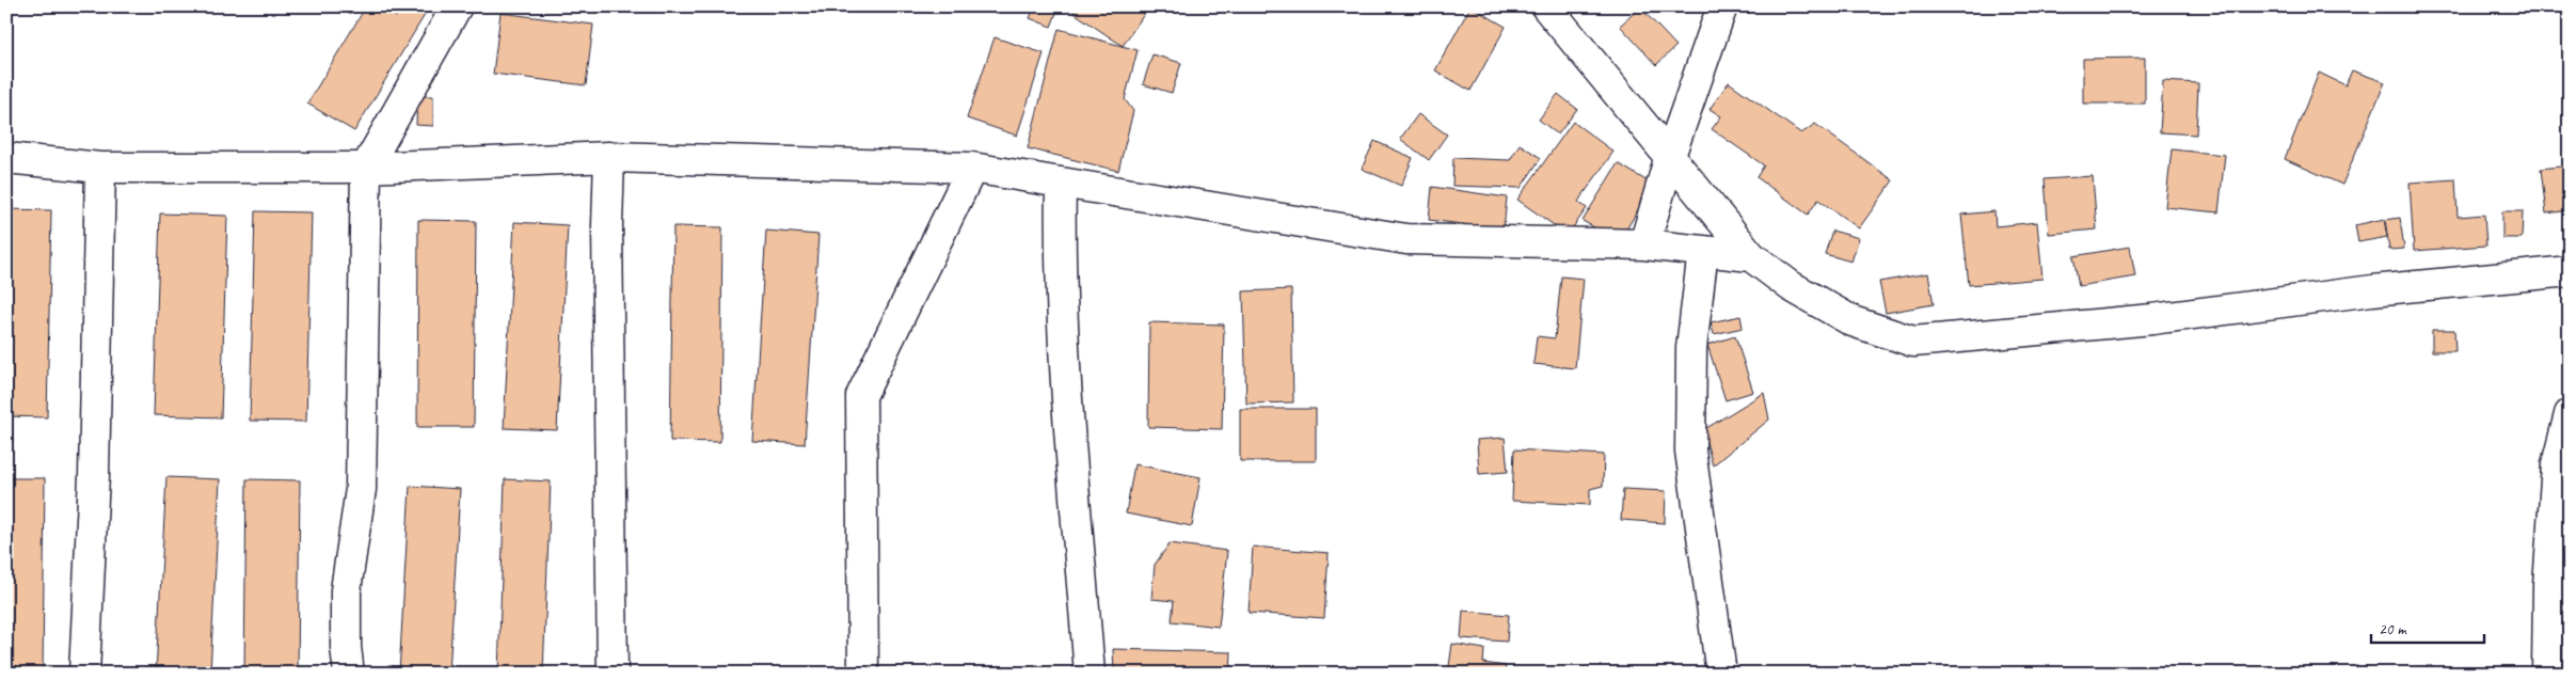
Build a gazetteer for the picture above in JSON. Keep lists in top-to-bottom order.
{
  "scale_bar": "20 m"
}
